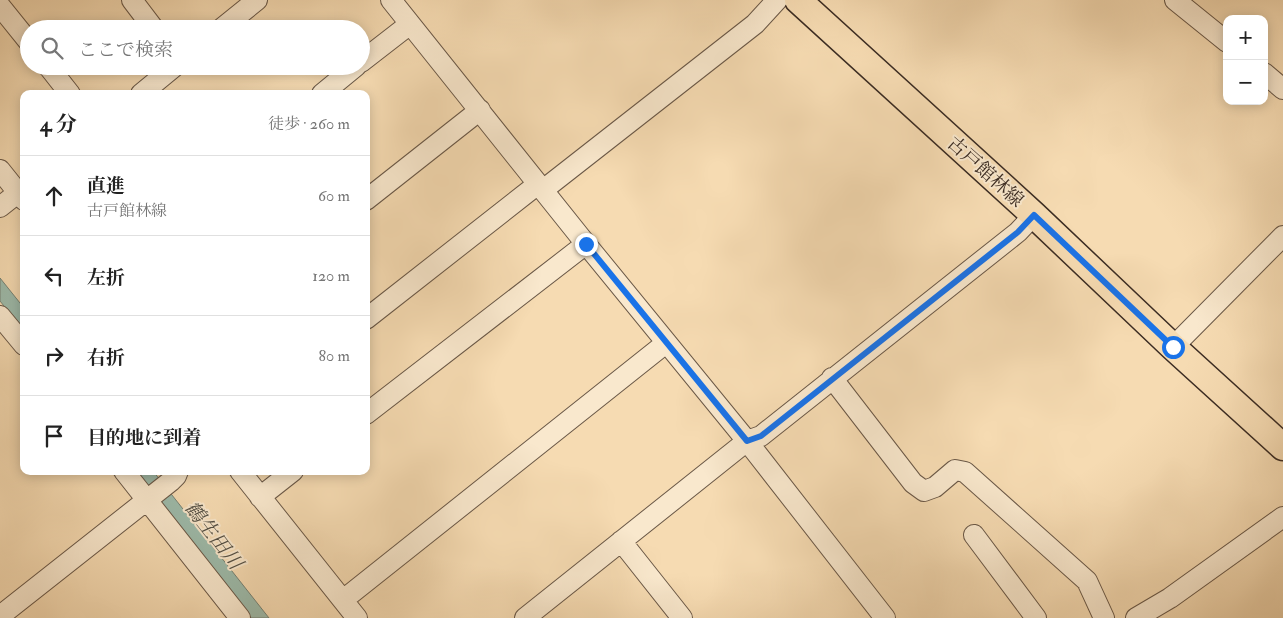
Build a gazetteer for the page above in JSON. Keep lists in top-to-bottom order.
{
  "streets": {
    "main road": ["古戸館林線"]
  },
  "water": ["鶴生田川"],
  "page": {
    "map_buttons": ["+", "−"],
    "search": "ここで検索",
    "heading": ["4 分", "徒歩 · 260 m"],
    "list": [
      ["直進", "古戸館林線", "60 m"],
      ["左折", "120 m"],
      ["右折", "80 m"],
      "目的地に到着"
    ]
  }
}
